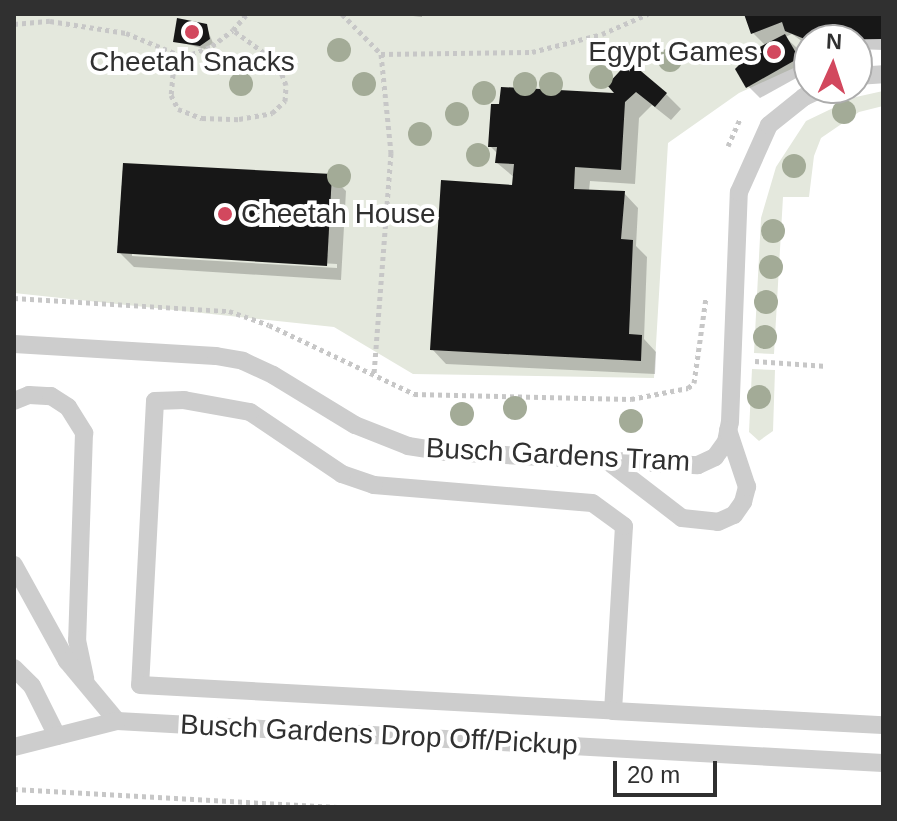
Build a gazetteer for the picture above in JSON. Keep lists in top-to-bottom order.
{
  "streets": {
    "lane": ["Busch Gardens Tram", "Busch Gardens Drop Off/Pickup"]
  },
  "places": ["Cheetah Snacks", "Egypt Games", "Cheetah House"],
  "scale_bar": "20 m",
  "north": "top"
}
